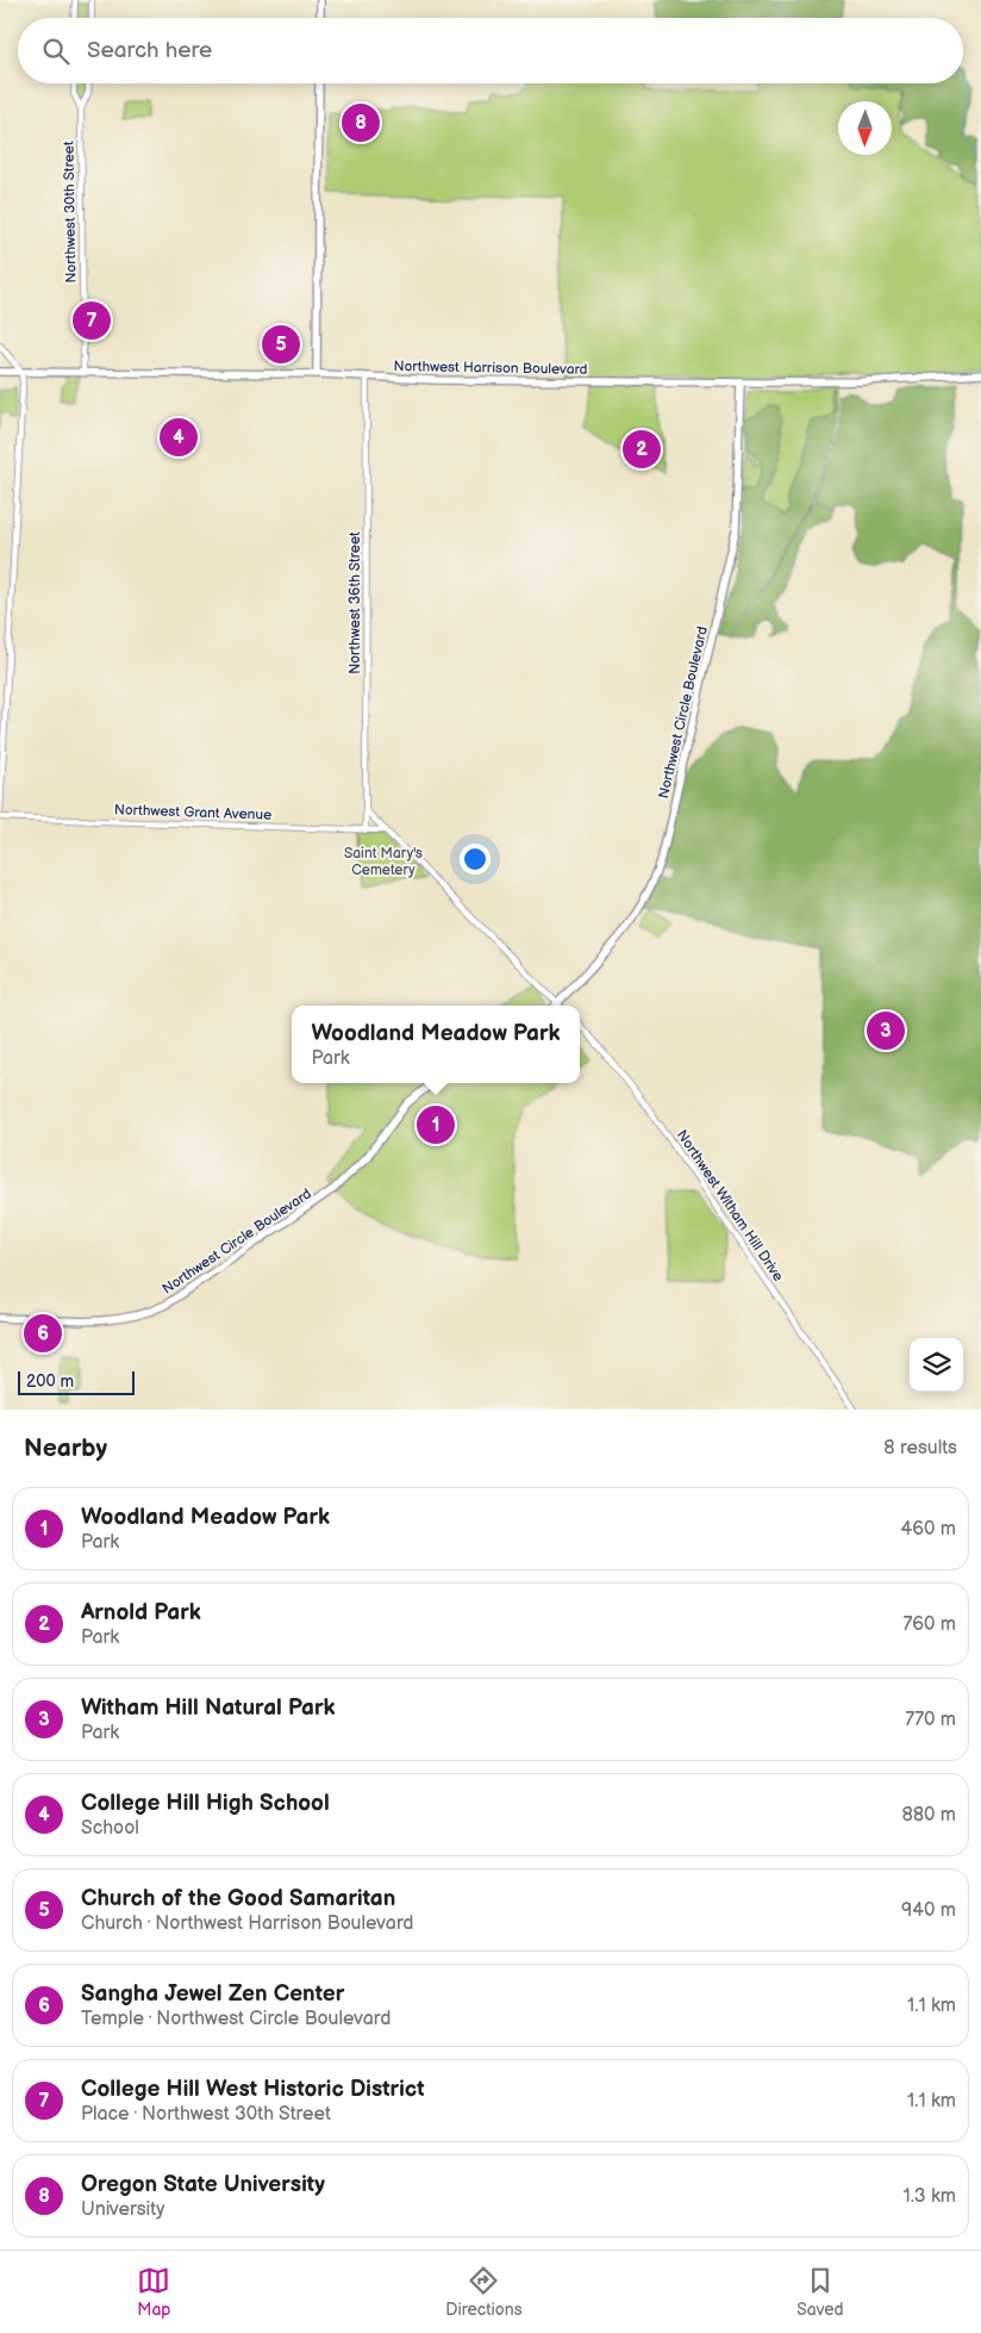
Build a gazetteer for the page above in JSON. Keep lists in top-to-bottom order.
{
  "streets": {
    "main road": ["Northwest Harrison Boulevard", "Northwest Circle Boulevard"],
    "street": [
      "Northwest 30th Street",
      "Northwest 36th Street",
      "Northwest Grant Avenue",
      "Northwest Witham Hill Drive"
    ]
  },
  "crossings": [
    ["Northwest 30th Street", "Northwest Harrison Boulevard"],
    ["Northwest Harrison Boulevard", "Northwest 36th Street"],
    ["Northwest Harrison Boulevard", "Northwest Circle Boulevard"],
    ["Northwest 36th Street", "Northwest Grant Avenue"]
  ],
  "parks": ["Saint Mary's Cemetery"],
  "scale_bar": "200 m",
  "north": "bottom",
  "page": {
    "search": "Search here",
    "pins": [
      "8",
      "7",
      "5",
      "4",
      "2",
      "3",
      "1",
      "6"
    ],
    "popup": ["Woodland Meadow Park", "Park"],
    "scale": "200 m",
    "heading": ["Nearby", "8 results"],
    "list": [
      {
        "mark": "1",
        "name": "Woodland Meadow Park",
        "note": "Park",
        "value": "460 m"
      },
      {
        "mark": "2",
        "name": "Arnold Park",
        "note": "Park",
        "value": "760 m"
      },
      {
        "mark": "3",
        "name": "Witham Hill Natural Park",
        "note": "Park",
        "value": "770 m"
      },
      {
        "mark": "4",
        "name": "College Hill High School",
        "note": "School",
        "value": "880 m"
      },
      {
        "mark": "5",
        "name": "Church of the Good Samaritan",
        "note": "Church · Northwest Harrison Boulevard",
        "value": "940 m"
      },
      {
        "mark": "6",
        "name": "Sangha Jewel Zen Center",
        "note": "Temple · Northwest Circle Boulevard",
        "value": "1.1 km"
      },
      {
        "mark": "7",
        "name": "College Hill West Historic District",
        "note": "Place · Northwest 30th Street",
        "value": "1.1 km"
      },
      {
        "mark": "8",
        "name": "Oregon State University",
        "note": "University",
        "value": "1.3 km"
      }
    ],
    "nav": ["Map", "Directions", "Saved"]
  }
}
